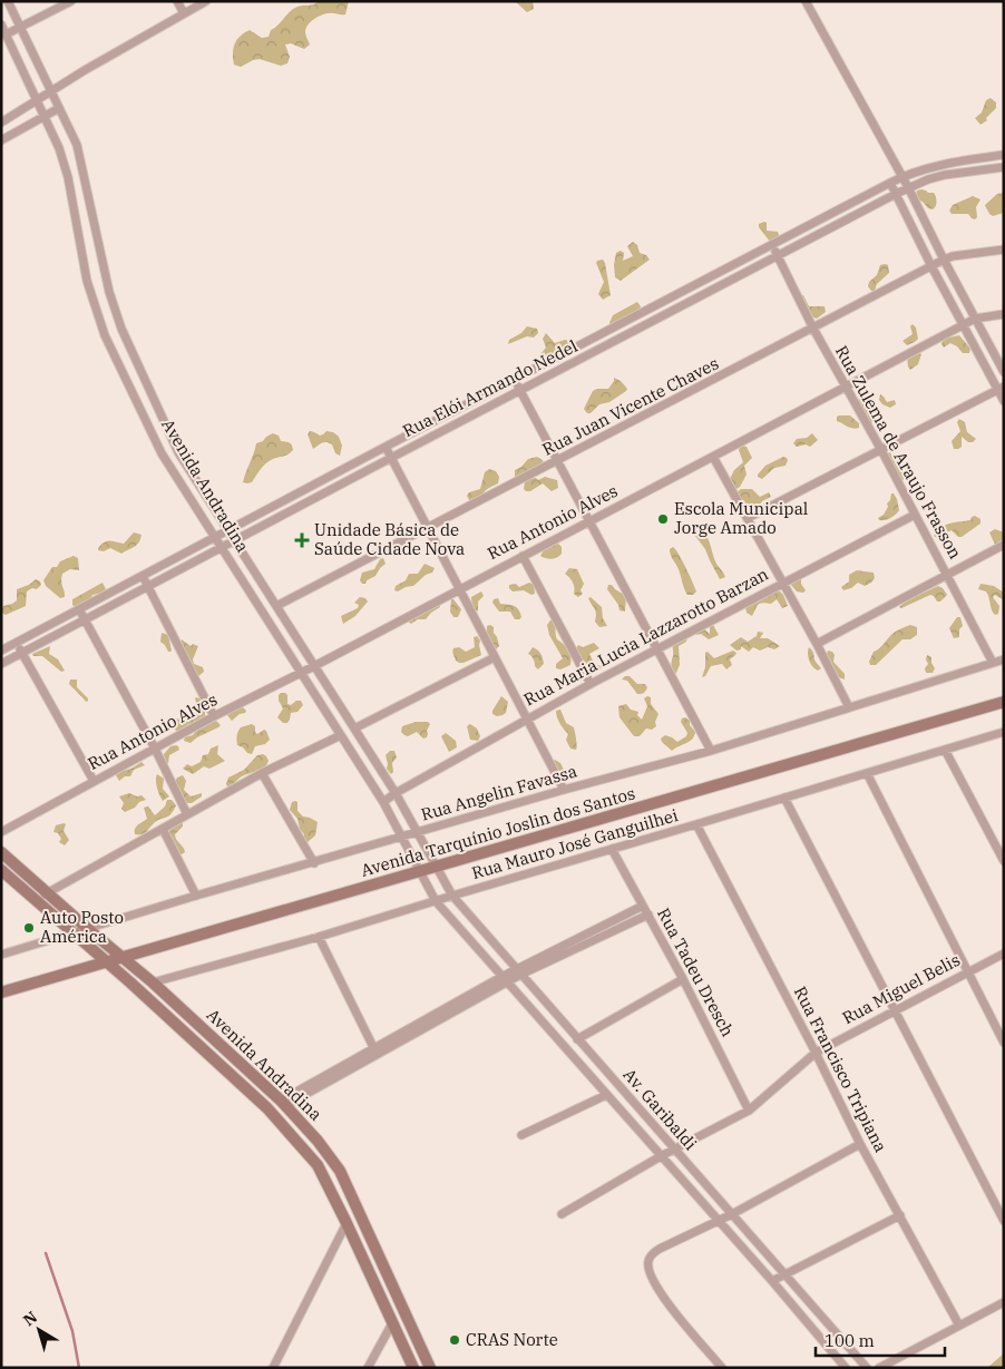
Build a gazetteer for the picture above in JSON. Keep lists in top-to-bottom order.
{
  "streets": {
    "street": [
      "Rua Elói Armando Nedel",
      "Rua Juan Vicente Chaves",
      "Rua Zulema de Araujo Frasson",
      "Avenida Andradina",
      "Rua Antonio Alves",
      "Rua Maria Lucia Lazzarotto Barzan",
      "Rua Angelin Favassa",
      "Avenida Tarquínio Joslin dos Santos",
      "Rua Mauro José Ganguilhei",
      "Rua Tadeu Dresch",
      "Rua Miguel Belis",
      "Rua Francisco Tripiana",
      "Av. Garibaldi"
    ]
  },
  "crossings": [
    ["Rua Elói Armando Nedel", "Rua Zulema de Araujo Frasson"],
    ["Rua Elói Armando Nedel", "Avenida Andradina"],
    ["Rua Elói Armando Nedel", "Av. Garibaldi"],
    ["Rua Juan Vicente Chaves", "Rua Zulema de Araujo Frasson"],
    ["Rua Juan Vicente Chaves", "Av. Garibaldi"],
    ["Rua Zulema de Araujo Frasson", "Rua Antonio Alves"],
    ["Rua Zulema de Araujo Frasson", "Rua Maria Lucia Lazzarotto Barzan"],
    ["Rua Zulema de Araujo Frasson", "Rua Angelin Favassa"],
    ["Avenida Andradina", "Rua Antonio Alves"],
    ["Avenida Andradina", "Rua Maria Lucia Lazzarotto Barzan"],
    ["Avenida Andradina", "Rua Angelin Favassa"],
    ["Avenida Andradina", "Avenida Tarquínio Joslin dos Santos"],
    ["Avenida Andradina", "Rua Mauro José Ganguilhei"],
    ["Avenida Andradina", "Av. Garibaldi"],
    ["Rua Antonio Alves", "Av. Garibaldi"],
    ["Rua Maria Lucia Lazzarotto Barzan", "Av. Garibaldi"],
    ["Rua Angelin Favassa", "Av. Garibaldi"],
    ["Avenida Tarquínio Joslin dos Santos", "Av. Garibaldi"],
    ["Rua Mauro José Ganguilhei", "Rua Tadeu Dresch"],
    ["Rua Mauro José Ganguilhei", "Rua Francisco Tripiana"],
    ["Rua Mauro José Ganguilhei", "Av. Garibaldi"],
    ["Rua Tadeu Dresch", "Rua Miguel Belis"],
    ["Rua Miguel Belis", "Rua Francisco Tripiana"],
    ["Rua Miguel Belis", "Av. Garibaldi"]
  ],
  "places": {
    "other": ["Escola Municipal Jorge Amado", "Auto Posto América", "CRAS Norte"],
    "health": ["Unidade Básica de Saúde Cidade Nova"]
  },
  "scale_bar": "100 m",
  "north": "top left"
}
